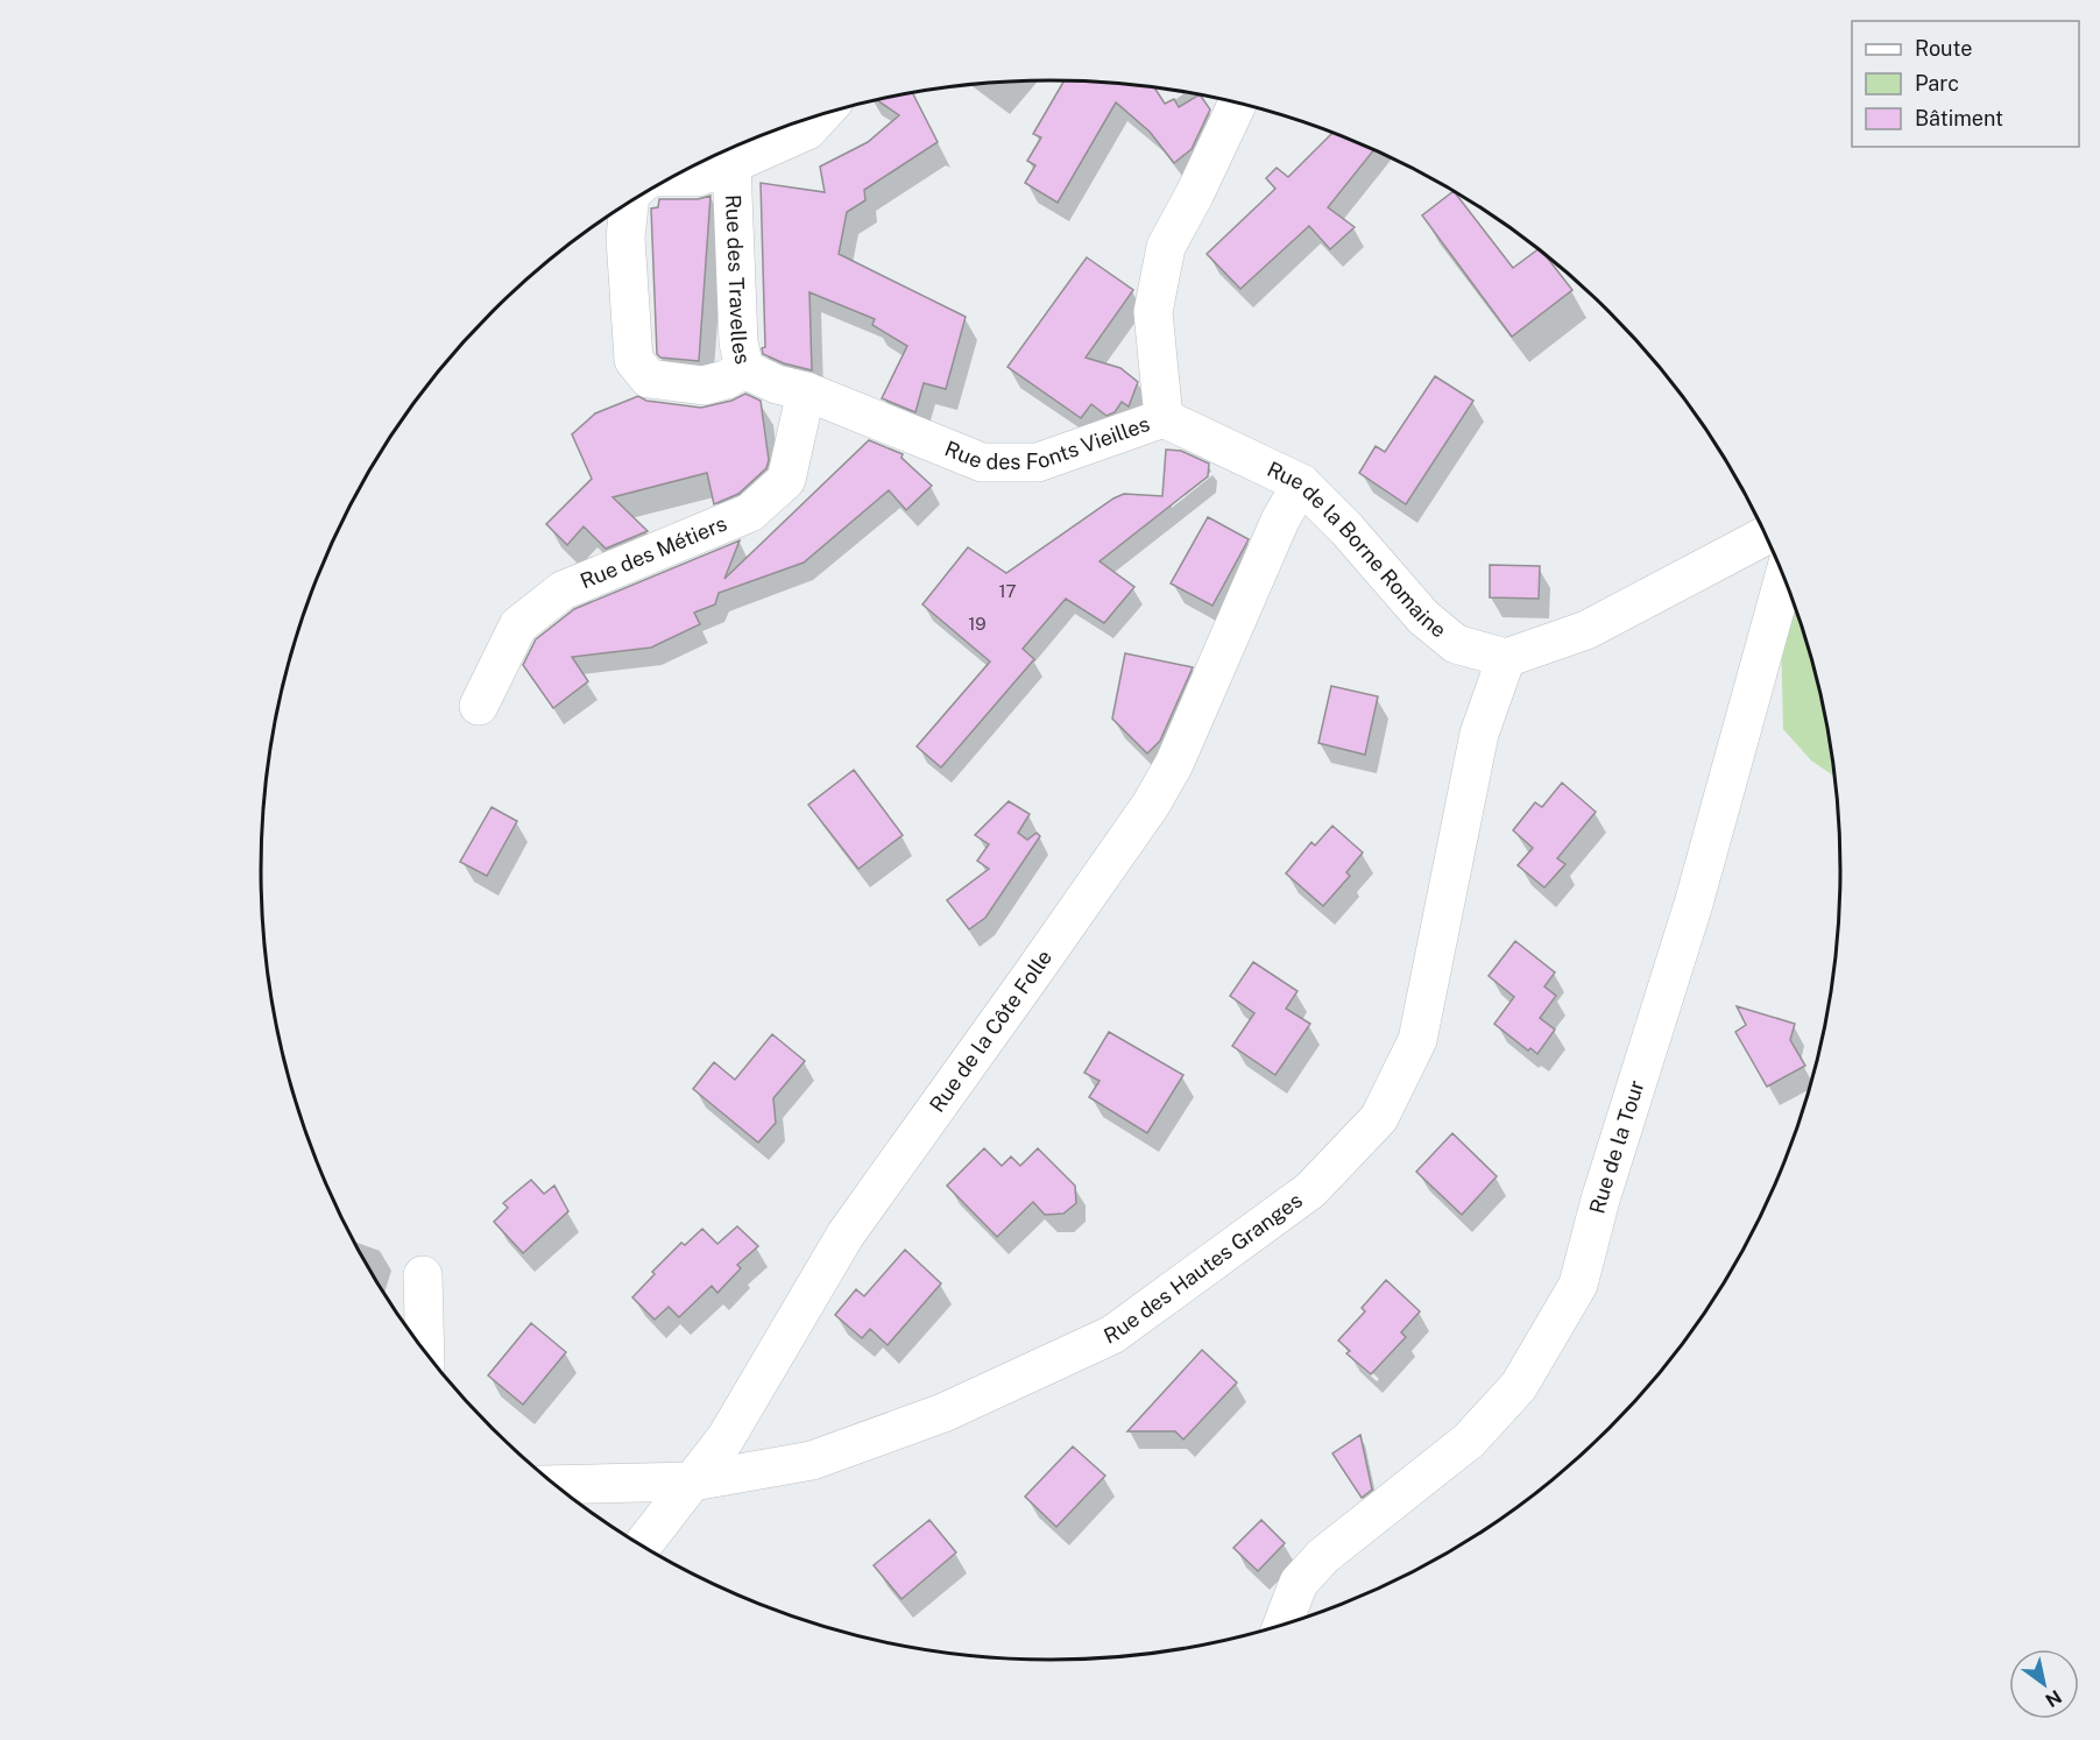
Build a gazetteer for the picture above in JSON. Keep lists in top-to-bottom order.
{
  "streets": {
    "street": [
      "Rue des Travelles",
      "Rue des Fonts Vieilles",
      "Rue de la Borne Romaine",
      "Rue des Métiers",
      "Rue de la Côte Folle",
      "Rue de la Tour",
      "Rue des Hautes Granges"
    ]
  },
  "crossings": [
    ["Rue des Travelles", "Rue des Fonts Vieilles"],
    ["Rue des Travelles", "Rue des Métiers"],
    ["Rue des Fonts Vieilles", "Rue de la Borne Romaine"],
    ["Rue des Fonts Vieilles", "Rue des Métiers"],
    ["Rue de la Borne Romaine", "Rue de la Côte Folle"],
    ["Rue de la Borne Romaine", "Rue des Hautes Granges"],
    ["Rue de la Côte Folle", "Rue des Hautes Granges"]
  ],
  "house_numbers": ["17", "19"],
  "legend": ["Route", "Parc", "Bâtiment"],
  "north": "bottom right"
}
